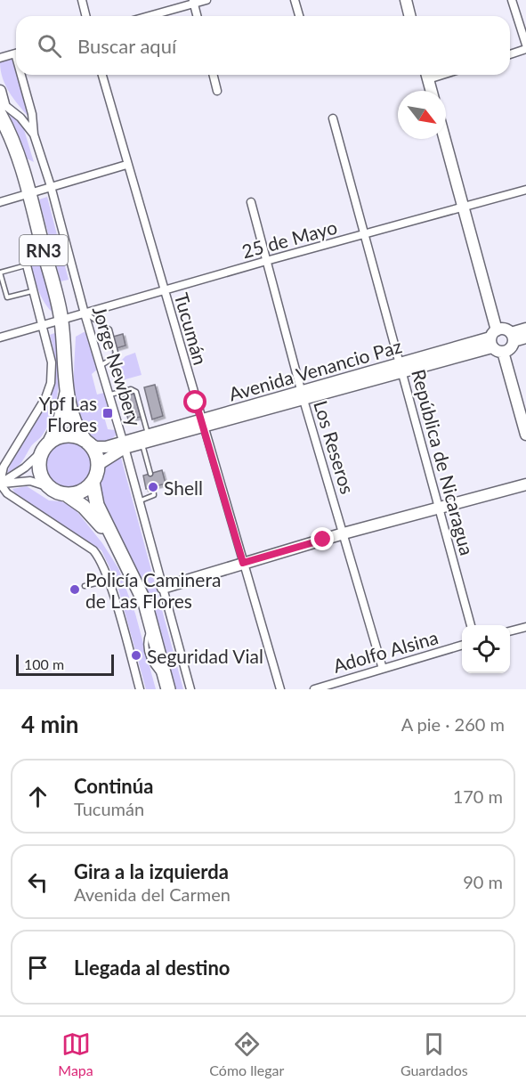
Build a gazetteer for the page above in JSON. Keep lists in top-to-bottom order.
{
  "streets": {
    "highway": ["RN3"],
    "street": [
      "25 de Mayo",
      "Tucumán",
      "Jorge Newbery",
      "Avenida Venancio Paz",
      "Los Reseros",
      "República de Nicaragua",
      "Adolfo Alsina"
    ]
  },
  "crossings": [
    ["25 de Mayo", "RN3"],
    ["25 de Mayo", "Tucumán"],
    ["25 de Mayo", "Jorge Newbery"],
    ["25 de Mayo", "Los Reseros"],
    ["25 de Mayo", "República de Nicaragua"],
    ["RN3", "Avenida Venancio Paz"],
    ["Tucumán", "Avenida Venancio Paz"],
    ["Jorge Newbery", "Avenida Venancio Paz"],
    ["Avenida Venancio Paz", "Los Reseros"],
    ["Avenida Venancio Paz", "República de Nicaragua"],
    ["Los Reseros", "Adolfo Alsina"]
  ],
  "places": {
    "transit": ["Ypf Las Flores"],
    "other": ["Shell", "Policía Caminera de Las Flores", "Seguridad Vial"]
  },
  "scale_bar": "100 m",
  "north": "bottom right",
  "page": {
    "search": "Buscar aquí",
    "scale": "100 m",
    "heading": ["4 min", "A pie · 260 m"],
    "list": [
      ["Continúa", "Tucumán", "170 m"],
      ["Gira a la izquierda", "Avenida del Carmen", "90 m"],
      "Llegada al destino"
    ],
    "nav": ["Mapa", "Cómo llegar", "Guardados"]
  }
}
